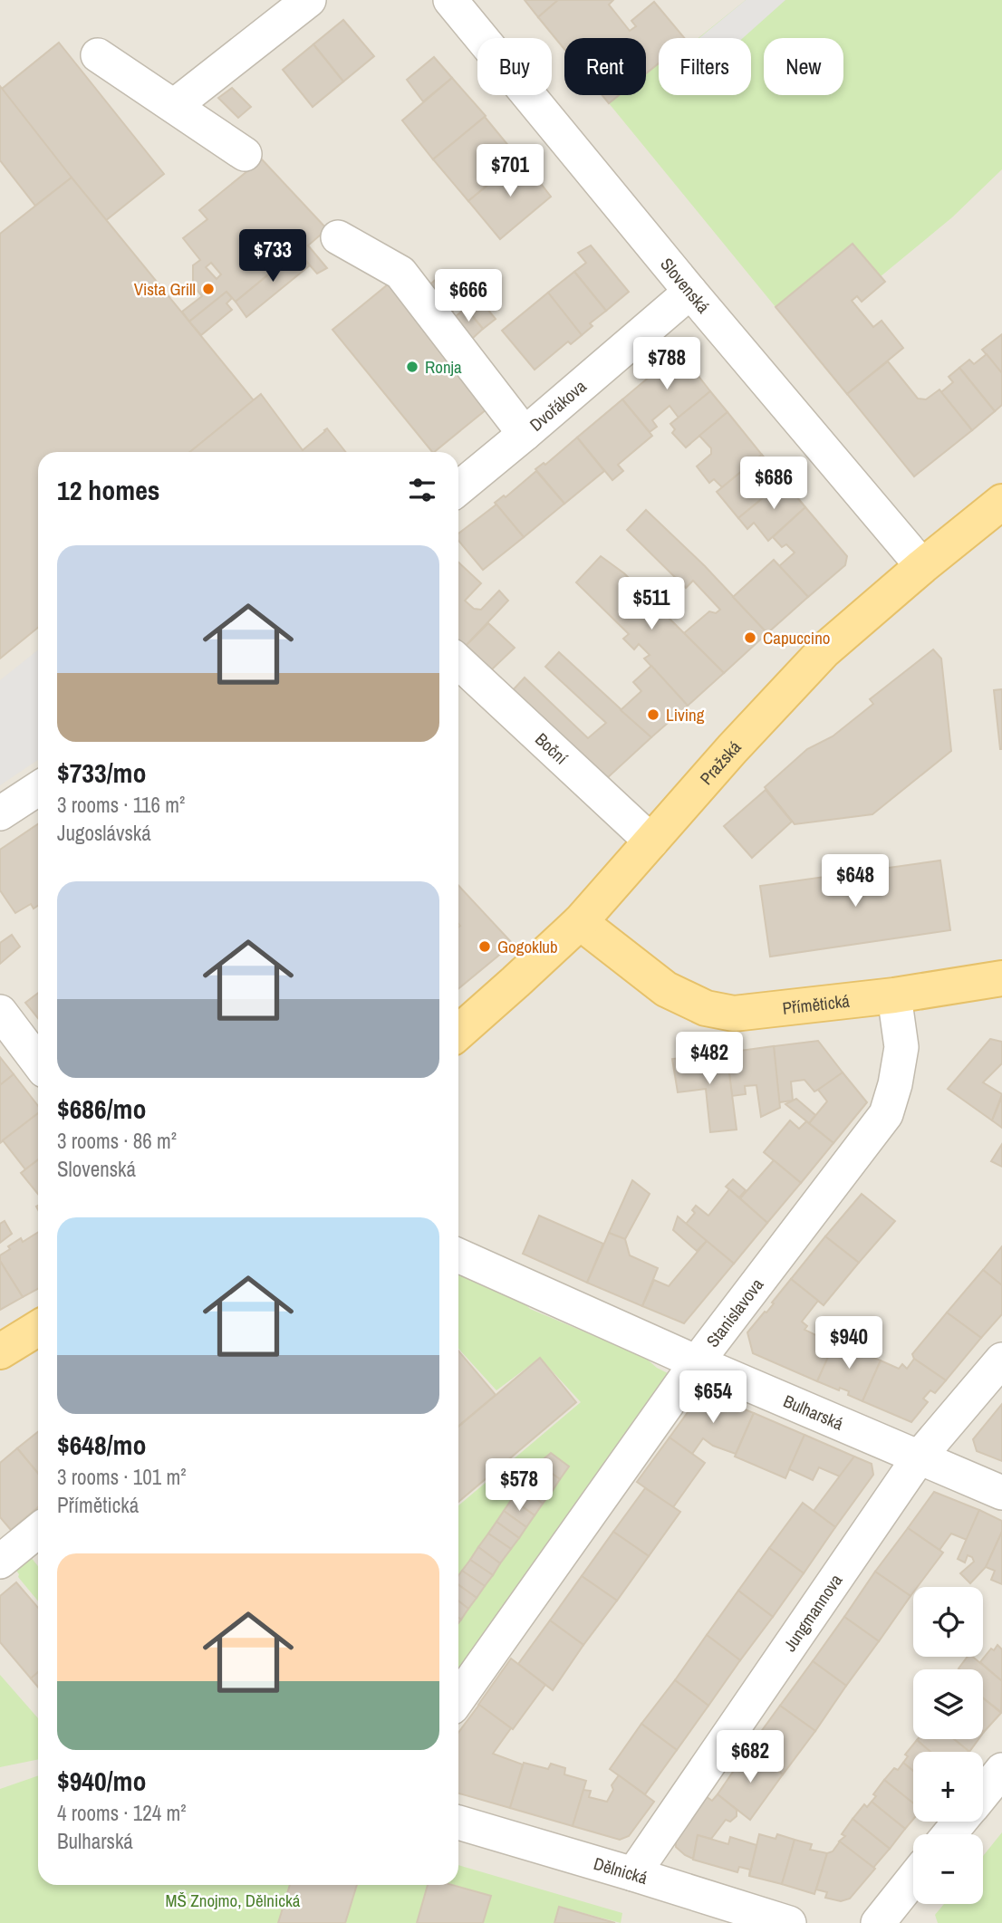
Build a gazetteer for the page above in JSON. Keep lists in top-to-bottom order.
{
  "streets": {
    "main road": ["Pražská", "Přímětická"],
    "street": [
      "Slovenská",
      "Dvořákova",
      "Boční",
      "Stanislavova",
      "Bulharská",
      "Jungmannova",
      "Dělnická"
    ]
  },
  "crossings": [
    ["Slovenská", "Dvořákova"],
    ["Slovenská", "Pražská"],
    ["Boční", "Pražská"],
    ["Pražská", "Přímětická"],
    ["Přímětická", "Stanislavova"],
    ["Stanislavova", "Bulharská"],
    ["Bulharská", "Jungmannova"],
    ["Jungmannova", "Dělnická"]
  ],
  "parks": ["MŠ Znojmo, Dělnická"],
  "places": [
    "Vista Grill",
    "Ronja",
    "Capuccino",
    "Living",
    "Gogoklub"
  ],
  "page": {
    "chip": [
      "Buy",
      "Rent",
      "Filters",
      "New"
    ],
    "price": [
      "$701",
      "$733",
      "$666",
      "$788",
      "$686",
      "$511",
      "$648",
      "$482",
      "$940",
      "$654",
      "$578",
      "$682"
    ],
    "heading": "12 homes",
    "list": [
      {
        "name": "$733/mo",
        "note": "3 rooms · 116 m² · Jugoslávská"
      },
      {
        "name": "$686/mo",
        "note": "3 rooms · 86 m² · Slovenská"
      },
      {
        "name": "$648/mo",
        "note": "3 rooms · 101 m² · Přímětická"
      },
      {
        "name": "$940/mo",
        "note": "4 rooms · 124 m² · Bulharská"
      }
    ],
    "map_buttons": ["+", "−"]
  }
}
